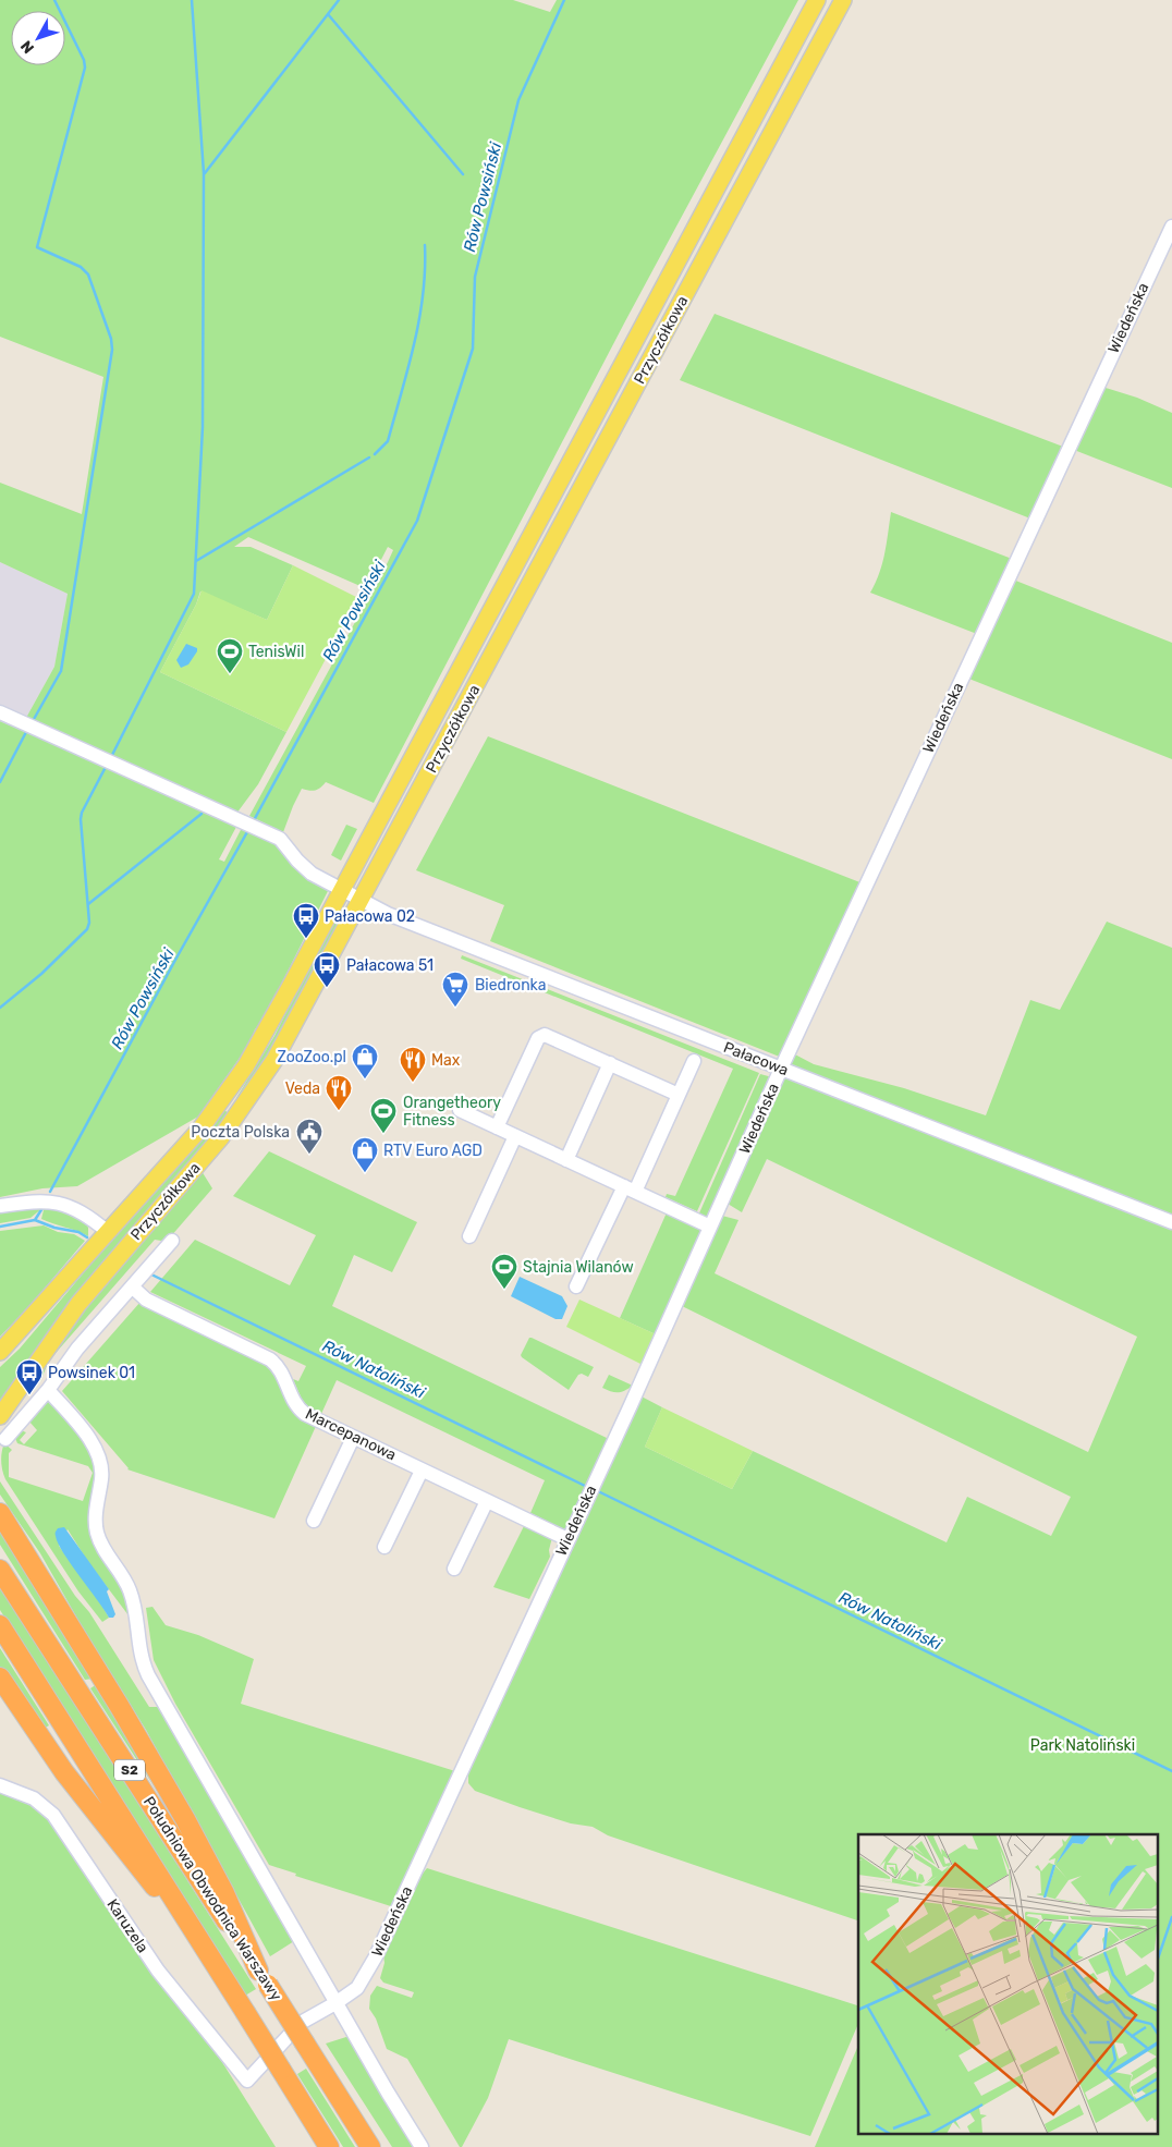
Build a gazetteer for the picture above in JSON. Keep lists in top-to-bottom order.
{
  "streets": {
    "highway": ["S2", "Południowa Obwodnica Warszawy"],
    "main road": ["Przyczółkowa"],
    "street": [
      "Wiedeńska",
      "Pałacowa",
      "Marcepanowa",
      "Karuzela"
    ]
  },
  "crossings": [
    ["Wiedeńska", "Pałacowa"],
    ["Wiedeńska", "Marcepanowa"],
    ["Wiedeńska", "Karuzela"],
    ["Przyczółkowa", "Pałacowa"],
    ["Przyczółkowa", "Marcepanowa"]
  ],
  "water": ["Rów Powsiński", "Rów Natoliński"],
  "parks": ["Park Natoliński"],
  "places": {
    "sports": ["TenisWil", "Orangetheory Fitness", "Stajnia Wilanów"],
    "bus stop": ["Pałacowa 02", "Pałacowa 51", "Powsinek 01"],
    "supermarket": ["Biedronka"],
    "shop": ["ZooZoo.pl", "RTV Euro AGD"],
    "restaurant": ["Max", "Veda"],
    "public building": ["Poczta Polska"]
  },
  "north": "bottom left"
}
